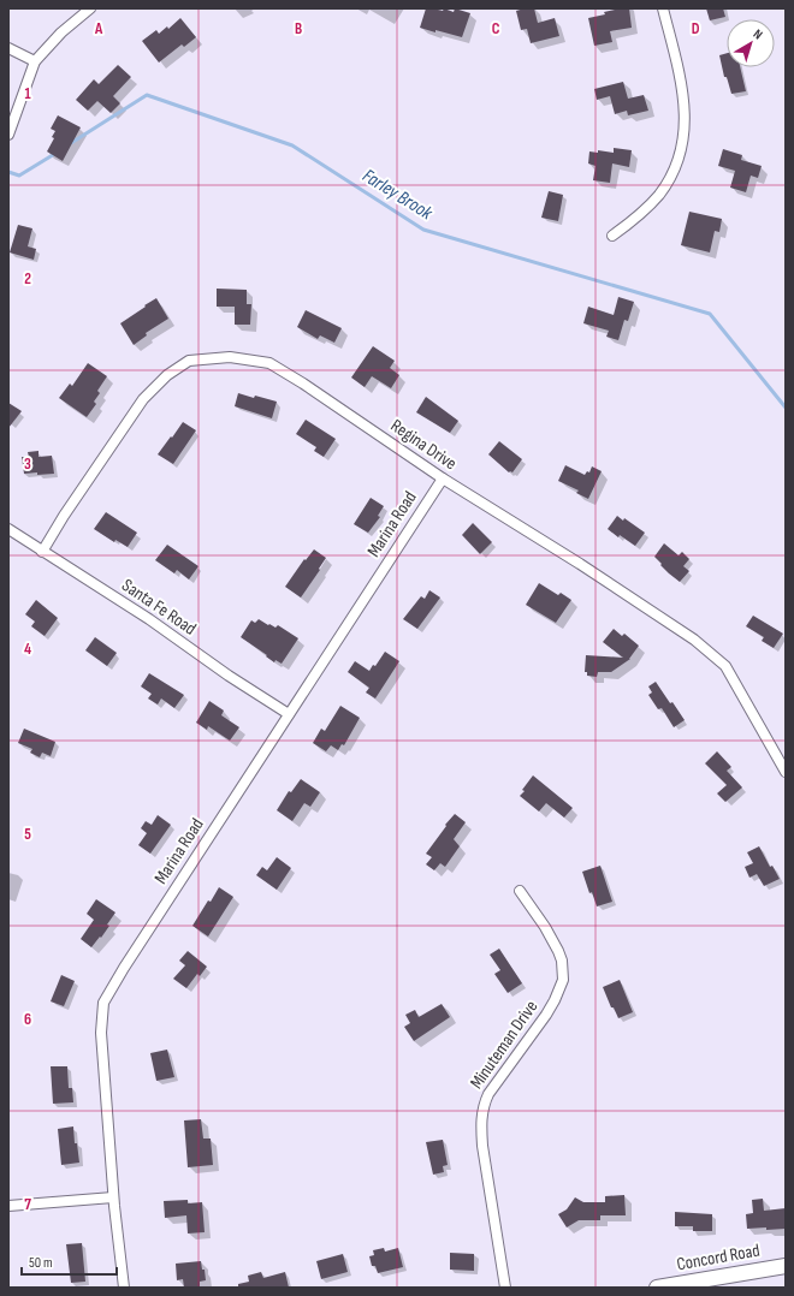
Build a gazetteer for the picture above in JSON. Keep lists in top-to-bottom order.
{
  "streets": {
    "main road": ["Concord Road"],
    "street": [
      "Regina Drive",
      "Marina Road",
      "Santa Fe Road",
      "Minuteman Drive"
    ]
  },
  "crossings": [
    ["Regina Drive", "Marina Road"],
    ["Regina Drive", "Santa Fe Road"],
    ["Marina Road", "Santa Fe Road"]
  ],
  "water": ["Farley Brook"],
  "scale_bar": "50 m",
  "north": "top right",
  "grid": {
    "columns": [
      "A",
      "B",
      "C",
      "D"
    ],
    "rows": [
      "1",
      "2",
      "3",
      "4",
      "5",
      "6",
      "7"
    ]
  }
}
